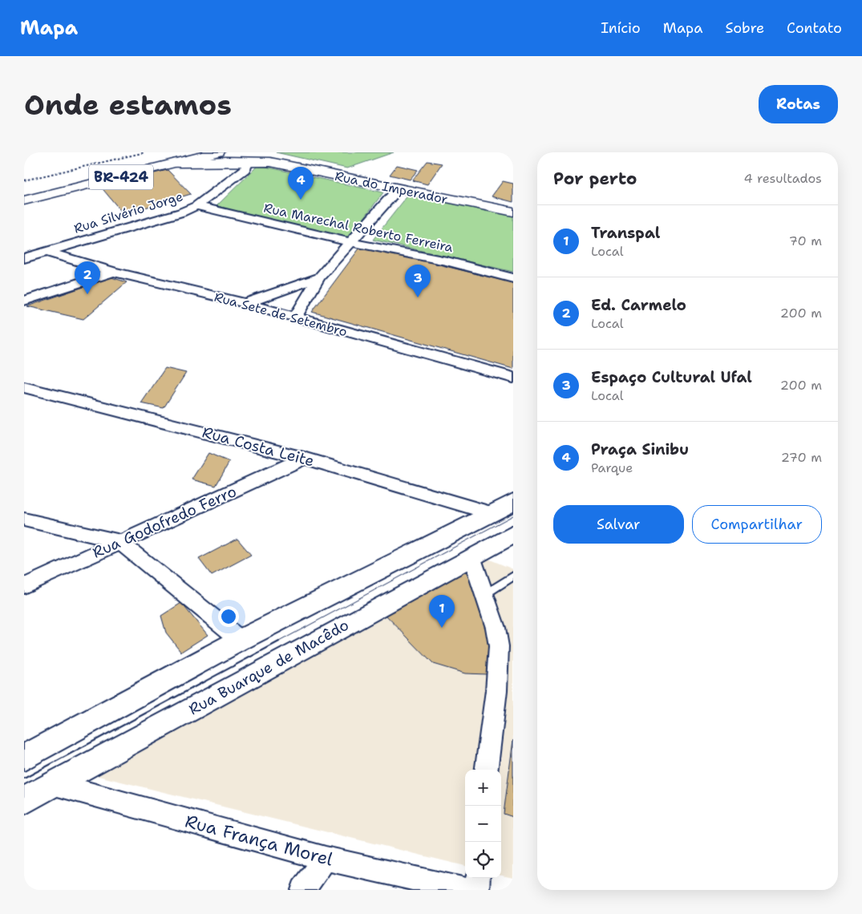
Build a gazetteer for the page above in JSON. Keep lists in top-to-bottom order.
{
  "streets": {
    "main road": ["BR-424", "Rua do Imperador"],
    "street": [
      "Rua Silvério Jorge",
      "Rua Marechal Roberto Ferreira",
      "Rua Sete de Setembro",
      "Rua Costa Leite",
      "Rua Godofredo Ferro",
      "Rua Buarque de Macêdo",
      "Rua França Morel"
    ]
  },
  "crossings": [
    ["BR-424", "Rua do Imperador"],
    ["Rua do Imperador", "Rua Silvério Jorge"],
    ["Rua Silvério Jorge", "Rua Marechal Roberto Ferreira"],
    ["Rua Silvério Jorge", "Rua Sete de Setembro"],
    ["Rua Costa Leite", "Rua Godofredo Ferro"],
    ["Rua Buarque de Macêdo", "Rua França Morel"]
  ],
  "page": {
    "header": "Mapa",
    "nav": [
      "Início",
      "Mapa",
      "Sobre",
      "Contato"
    ],
    "buttons": [
      "Rotas",
      ["Salvar", "Compartilhar"]
    ],
    "title": "Onde estamos",
    "heading": ["Por perto", "4 resultados"],
    "pins": [
      "4",
      "2",
      "3",
      "1"
    ],
    "list": [
      {
        "mark": "1",
        "name": "Transpal",
        "note": "Local",
        "value": "70 m"
      },
      {
        "mark": "2",
        "name": "Ed. Carmelo",
        "note": "Local",
        "value": "200 m"
      },
      {
        "mark": "3",
        "name": "Espaço Cultural Ufal",
        "note": "Local",
        "value": "200 m"
      },
      {
        "mark": "4",
        "name": "Praça Sinibu",
        "note": "Parque",
        "value": "270 m"
      }
    ],
    "map_buttons": ["+", "−"]
  }
}
